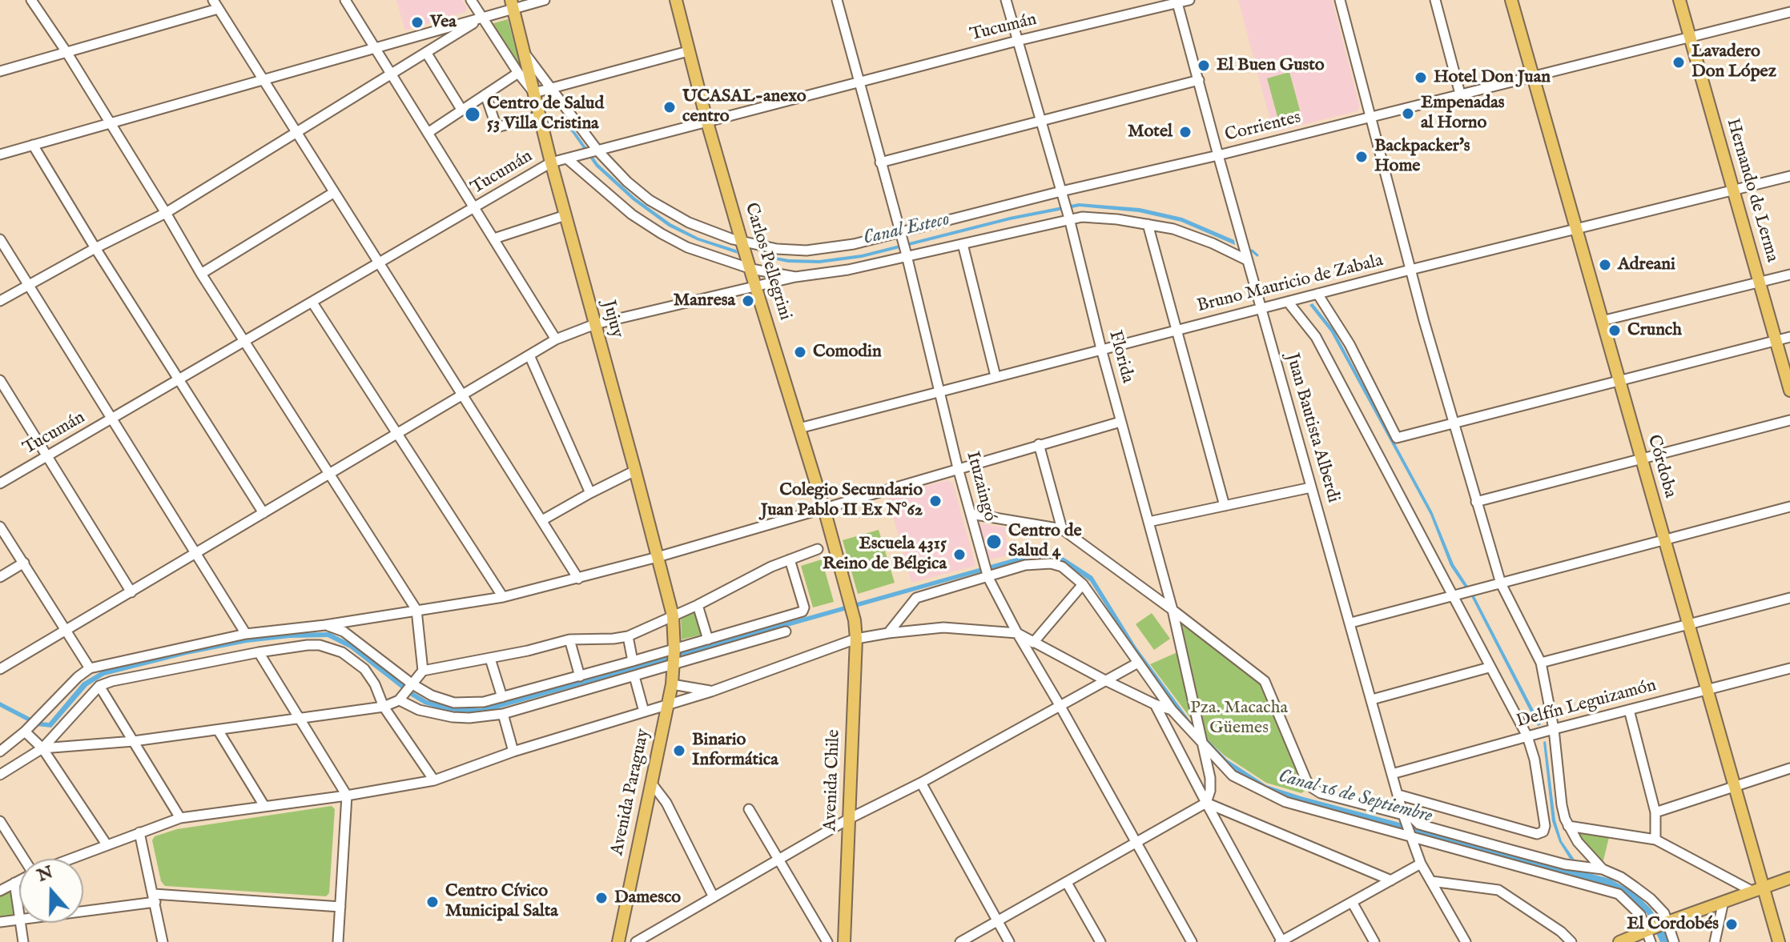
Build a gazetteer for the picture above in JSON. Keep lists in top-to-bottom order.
{
  "streets": {
    "main road": [
      "Hernando de Lerma",
      "Carlos Pellegrini",
      "Jujuy",
      "Córdoba",
      "Avenida Chile",
      "Avenida Paraguay"
    ],
    "street": [
      "Tucumán",
      "Corrientes",
      "Bruno Mauricio de Zabala",
      "Florida",
      "Juan Bautista Alberdi",
      "Ituzaingó",
      "Delfín Leguizamón"
    ]
  },
  "crossings": [
    ["Tucumán", "Corrientes"],
    ["Tucumán", "Carlos Pellegrini"],
    ["Tucumán", "Jujuy"],
    ["Tucumán", "Florida"],
    ["Tucumán", "Juan Bautista Alberdi"],
    ["Tucumán", "Ituzaingó"],
    ["Corrientes", "Hernando de Lerma"],
    ["Corrientes", "Carlos Pellegrini"],
    ["Corrientes", "Jujuy"],
    ["Corrientes", "Florida"],
    ["Corrientes", "Juan Bautista Alberdi"],
    ["Corrientes", "Córdoba"],
    ["Corrientes", "Ituzaingó"],
    ["Hernando de Lerma", "Bruno Mauricio de Zabala"],
    ["Carlos Pellegrini", "Bruno Mauricio de Zabala"],
    ["Carlos Pellegrini", "Avenida Chile"],
    ["Bruno Mauricio de Zabala", "Florida"],
    ["Bruno Mauricio de Zabala", "Juan Bautista Alberdi"],
    ["Bruno Mauricio de Zabala", "Córdoba"],
    ["Bruno Mauricio de Zabala", "Ituzaingó"],
    ["Jujuy", "Avenida Paraguay"],
    ["Juan Bautista Alberdi", "Delfín Leguizamón"],
    ["Córdoba", "Delfín Leguizamón"]
  ],
  "water": ["Canal Esteco", "Canal 16 de Septiembre"],
  "parks": ["Pza. Macacha Güemes"],
  "places": [
    "Vea",
    "Lavadero Don López",
    "El Buen Gusto",
    "Hotel Don Juan",
    "UCASAL-anexo centro",
    "Empenadas al Horno",
    "Centro de Salud 53 Villa Cristina",
    "Motel",
    "Backpacker's Home",
    "Adreani",
    "Manresa",
    "Crunch",
    "Comodin",
    "Colegio Secundario Juan Pablo II Ex N°62",
    "Centro de Salud 4",
    "Escuela 4315 Reino de Bélgica",
    "Binario Informática",
    "Damesco",
    "Centro Cívico Municipal Salta",
    "El Cordobés"
  ],
  "north": "top"
}
